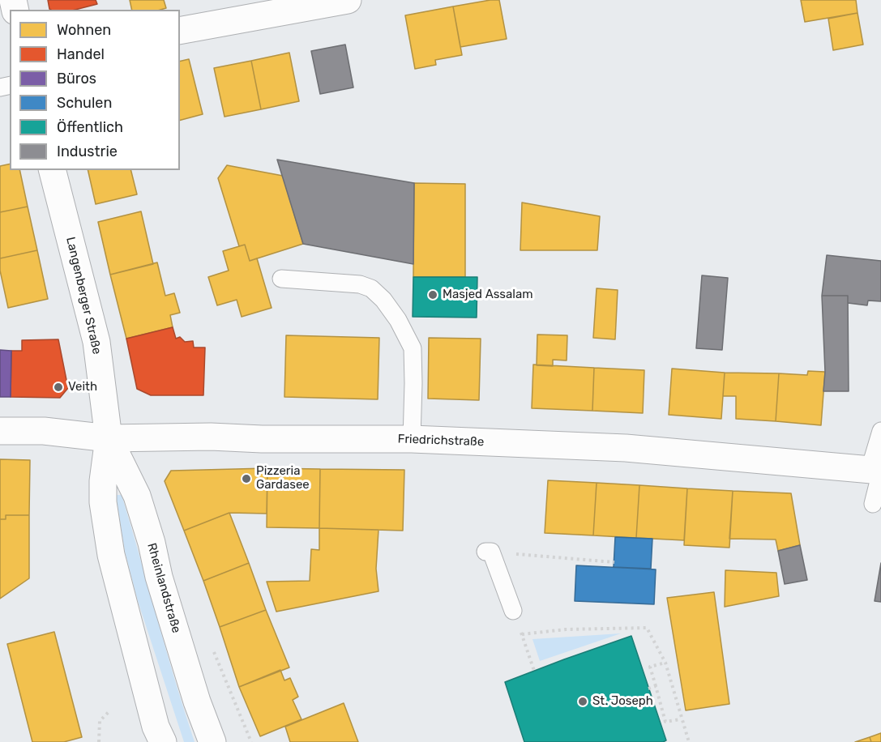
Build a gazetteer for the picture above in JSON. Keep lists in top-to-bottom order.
{
  "streets": {
    "street": ["Langenberger Straße", "Friedrichstraße", "Rheinlandstraße"]
  },
  "crossings": [
    ["Langenberger Straße", "Friedrichstraße"],
    ["Langenberger Straße", "Rheinlandstraße"],
    ["Friedrichstraße", "Rheinlandstraße"]
  ],
  "places": [
    "Masjed Assalam",
    "Veith",
    "Pizzeria Gardasee",
    "St. Joseph"
  ],
  "legend": [
    "Wohnen",
    "Handel",
    "Büros",
    "Schulen",
    "Öffentlich",
    "Industrie"
  ]
}
